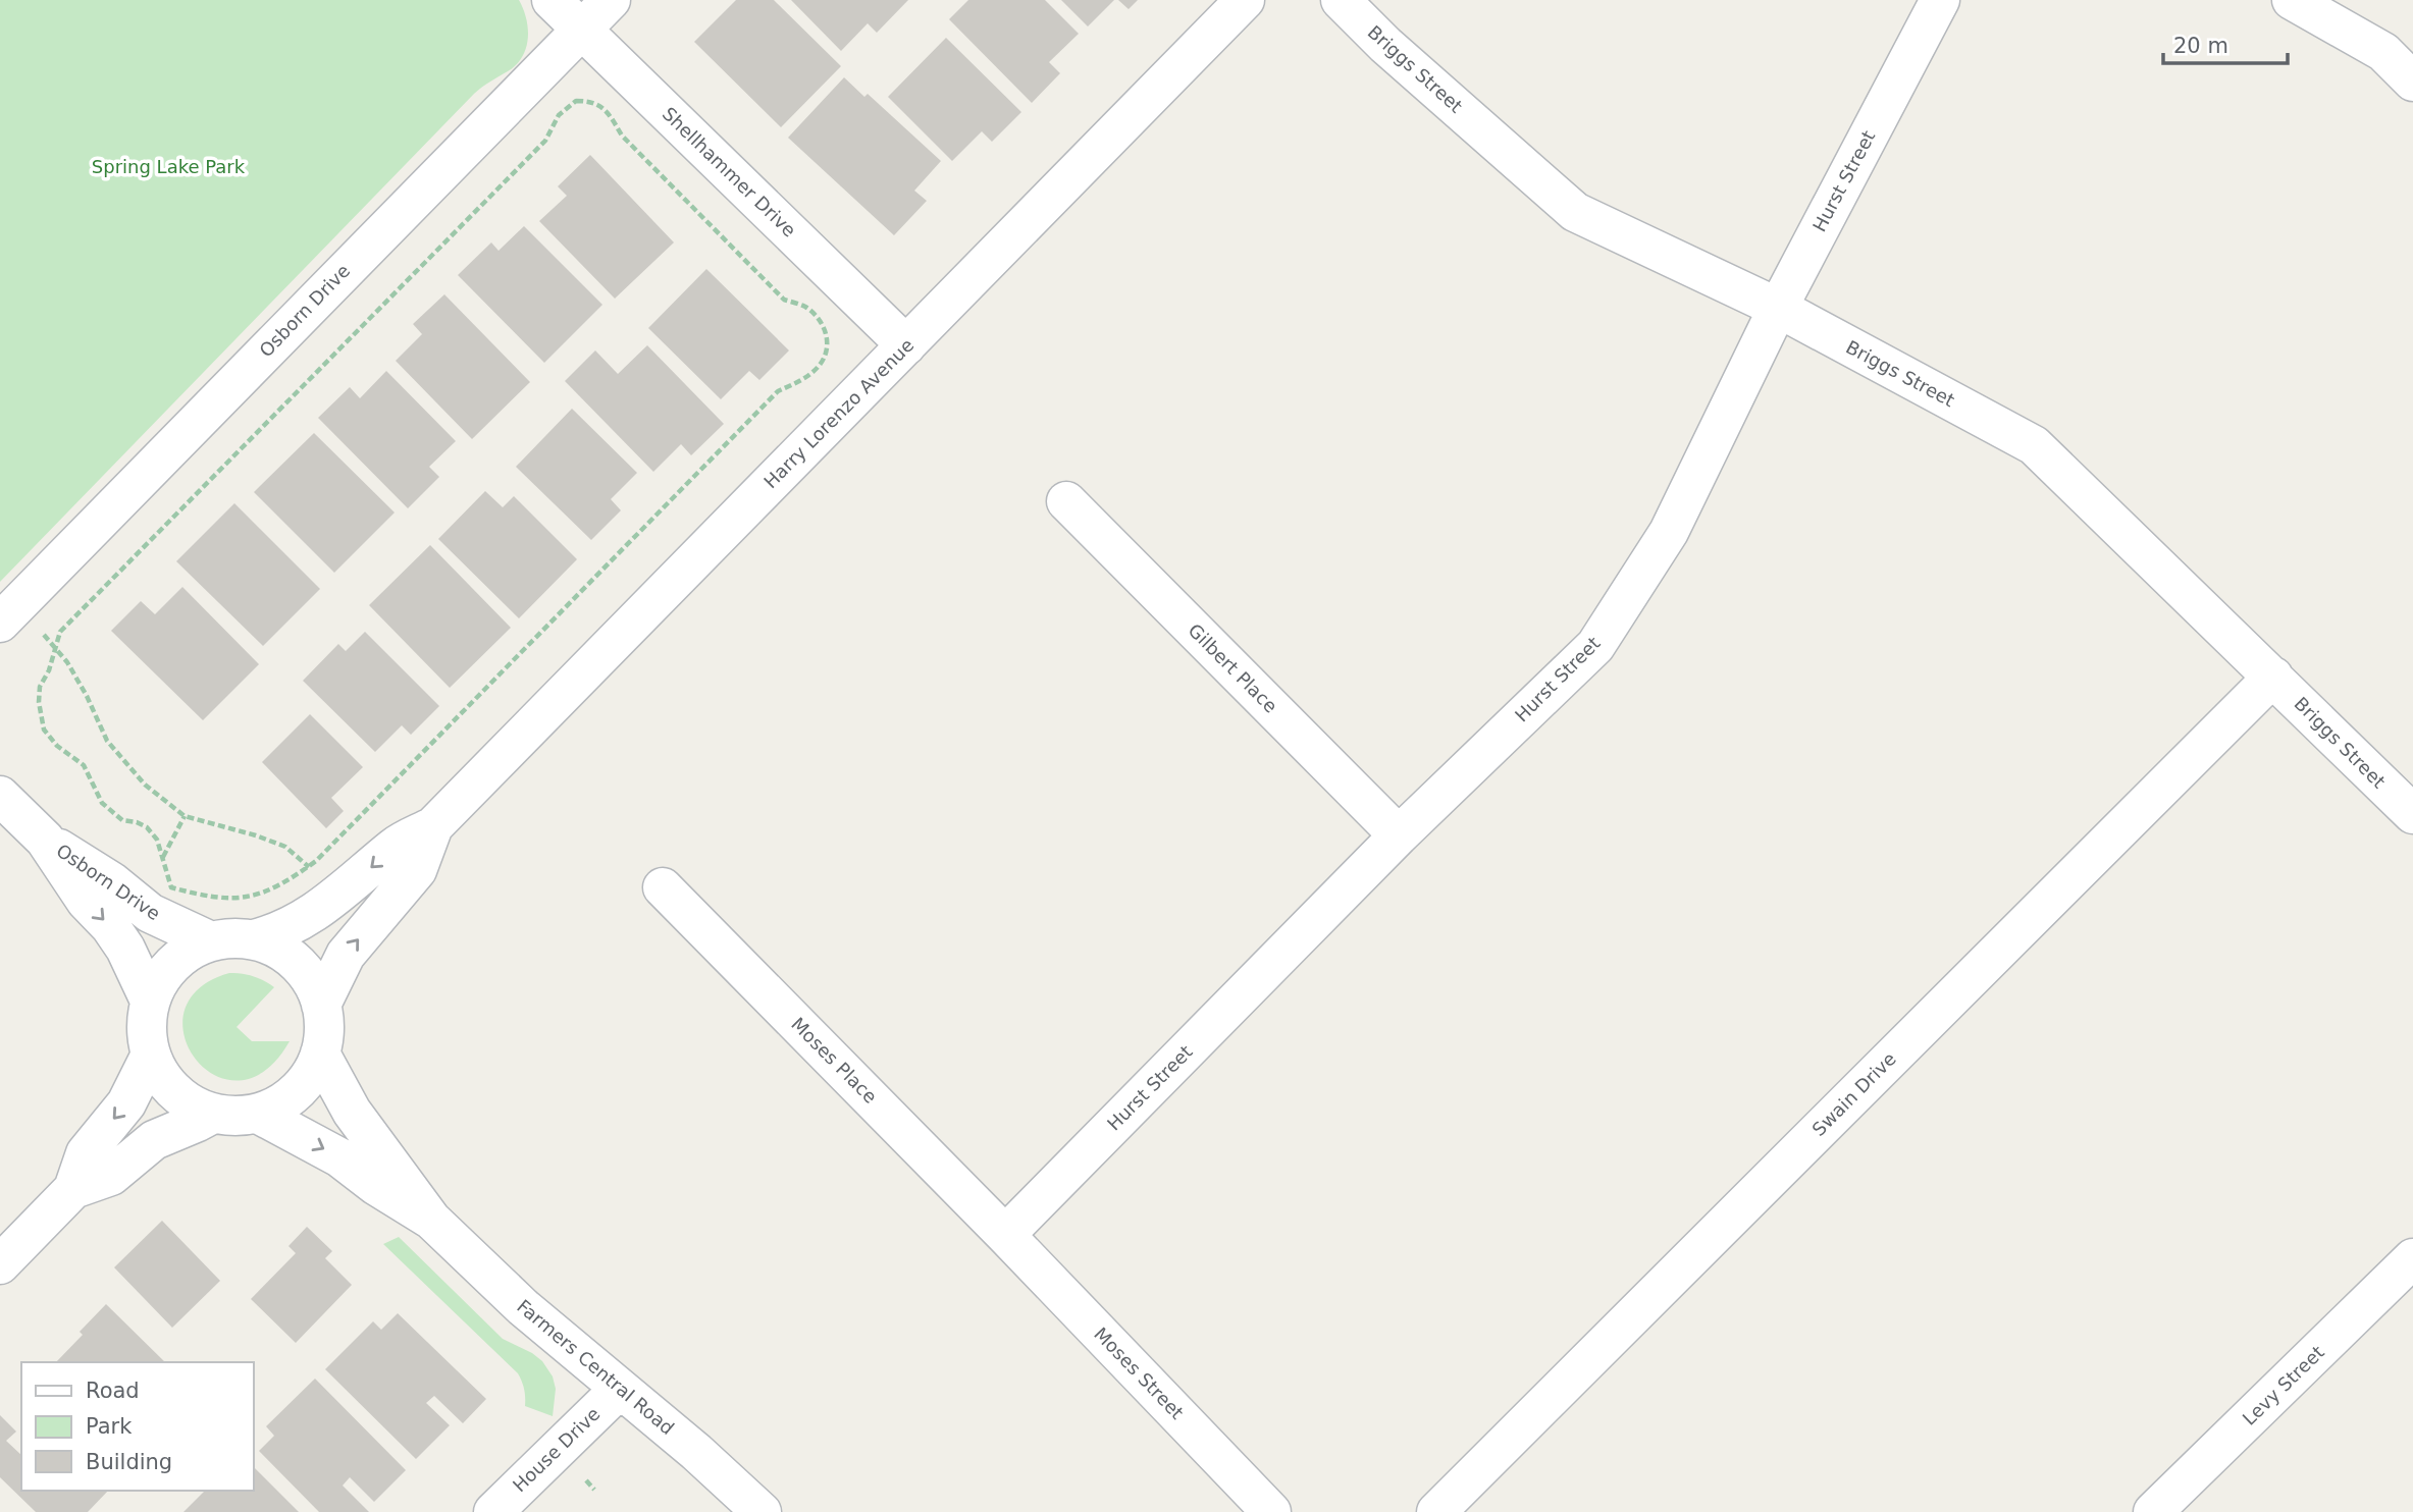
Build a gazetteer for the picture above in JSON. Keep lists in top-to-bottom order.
{
  "streets": {
    "street": [
      "Briggs Street",
      "Shellhammer Drive",
      "Hurst Street",
      "Osborn Drive",
      "Harry Lorenzo Avenue",
      "Gilbert Place",
      "Moses Place",
      "Swain Drive",
      "Farmers Central Road",
      "Moses Street",
      "Levy Street",
      "House Drive"
    ]
  },
  "crossings": [
    ["Briggs Street", "Hurst Street"],
    ["Briggs Street", "Swain Drive"],
    ["Shellhammer Drive", "Osborn Drive"],
    ["Shellhammer Drive", "Harry Lorenzo Avenue"],
    ["Hurst Street", "Gilbert Place"],
    ["Hurst Street", "Moses Place"],
    ["Hurst Street", "Moses Street"],
    ["Osborn Drive", "Harry Lorenzo Avenue"],
    ["Osborn Drive", "Farmers Central Road"],
    ["Harry Lorenzo Avenue", "Farmers Central Road"],
    ["Moses Place", "Moses Street"],
    ["Farmers Central Road", "House Drive"]
  ],
  "parks": ["Spring Lake Park"],
  "legend": ["Road", "Park", "Building"],
  "scale_bar": "20 m"
}
